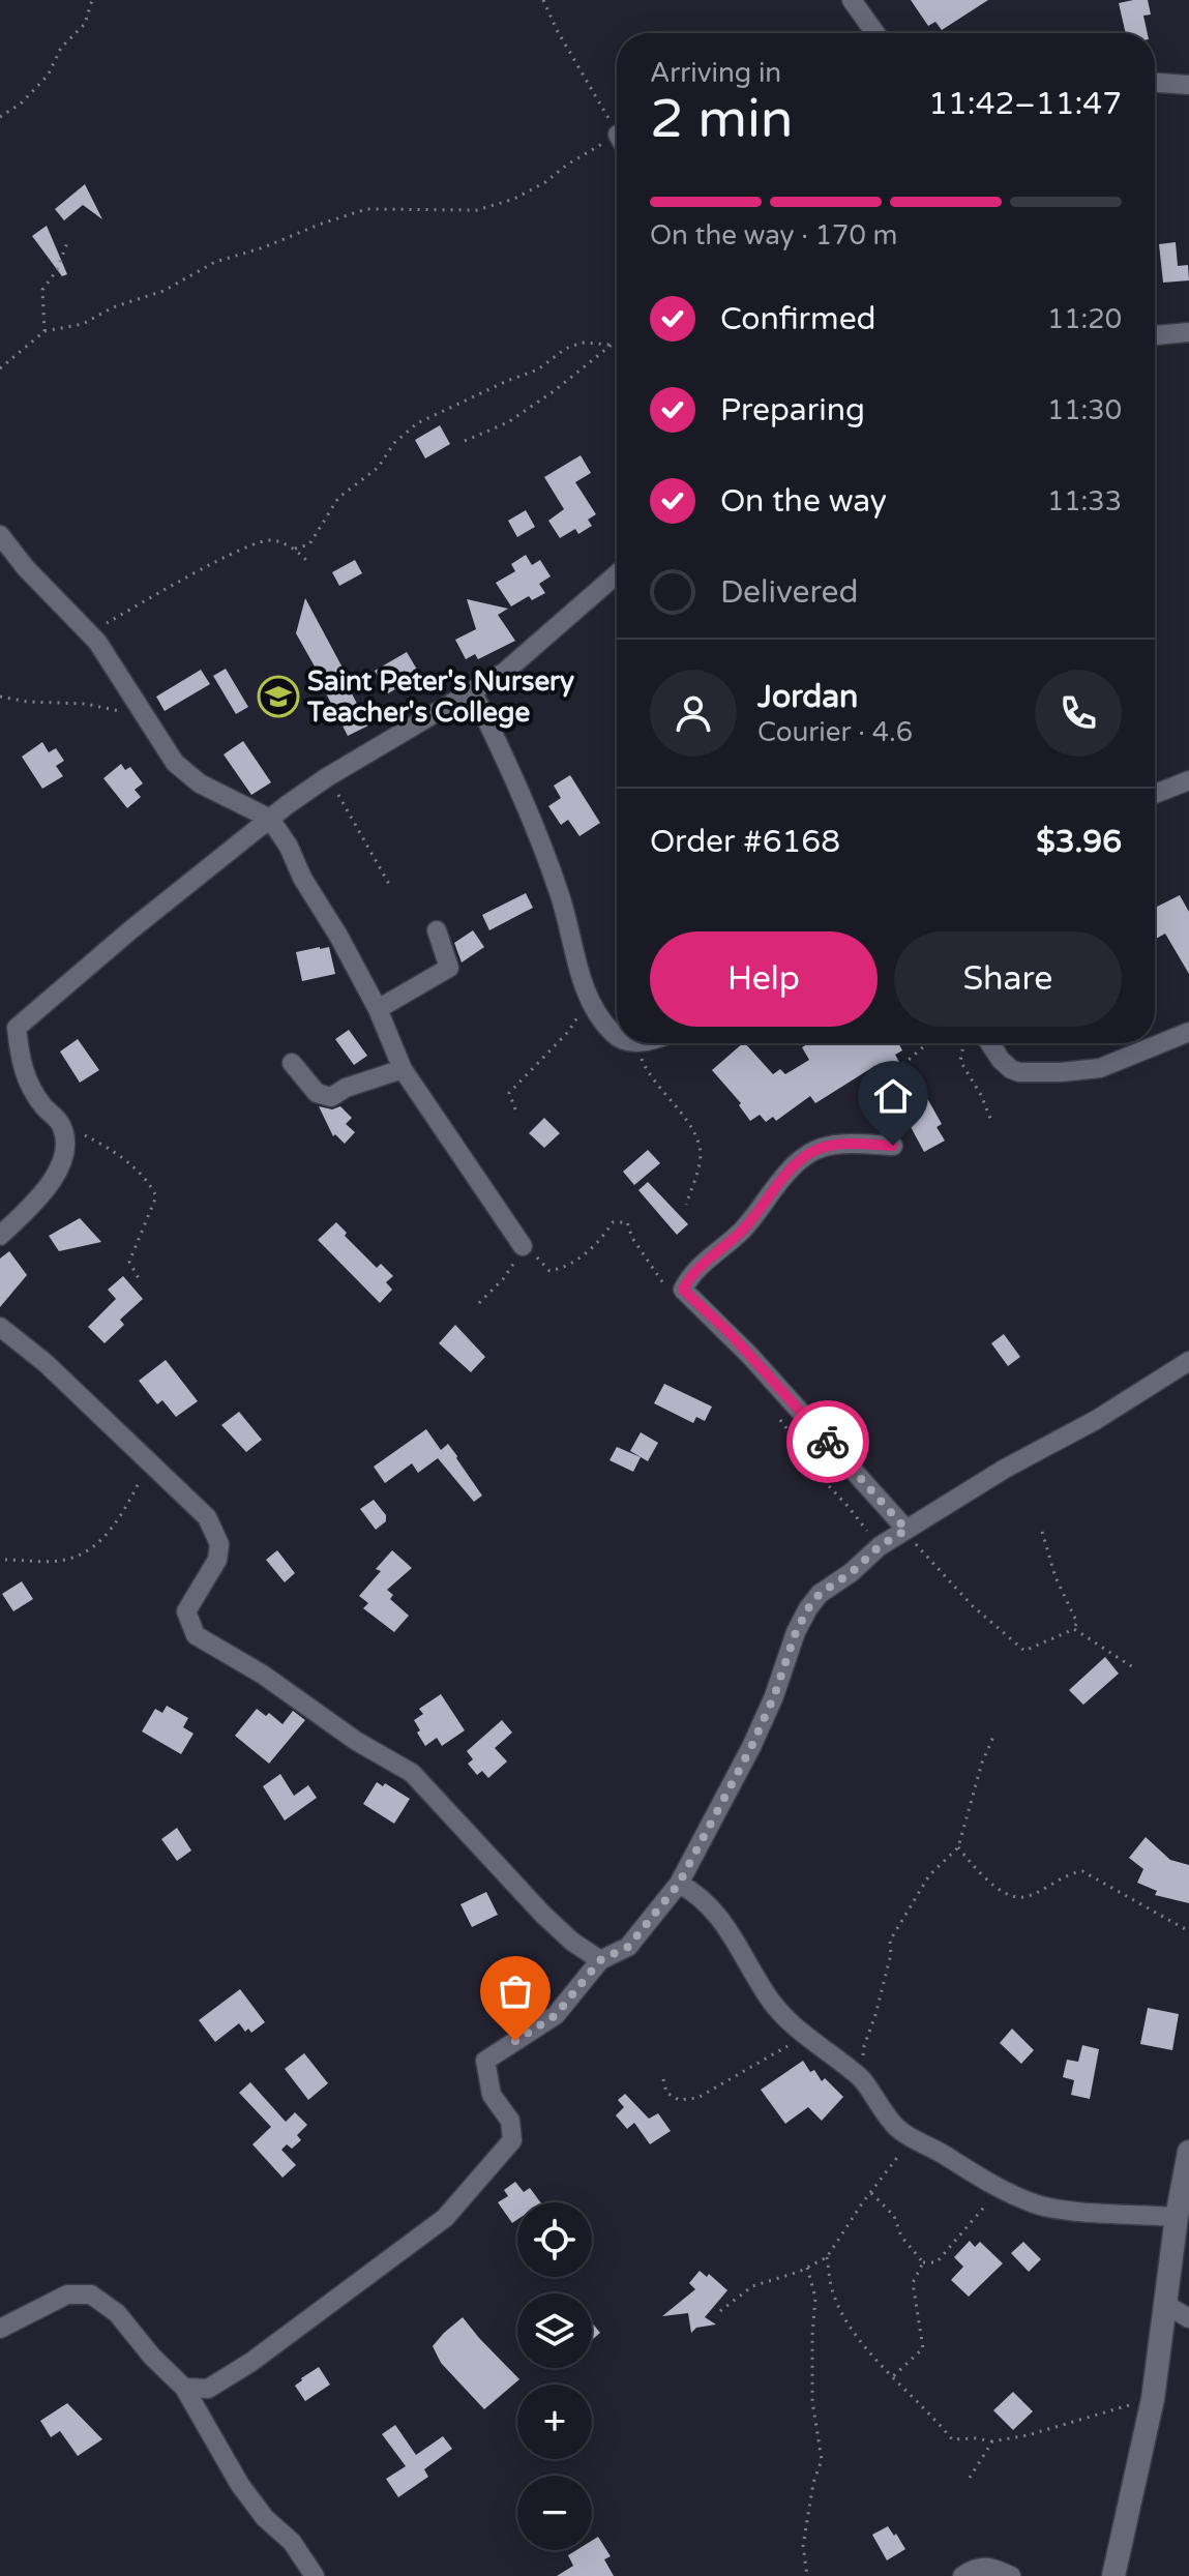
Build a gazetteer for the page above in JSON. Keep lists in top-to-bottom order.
{
  "places": {
    "school or university": ["Saint Peter's Nursery Teacher's College"]
  },
  "page": {
    "heading": ["2 min", "Arriving in", "11:42–11:47"],
    "panel": [
      "Jordan",
      "Courier · 4.6",
      "Order #6168",
      "$3.96"
    ],
    "bar": "On the way · 170 m",
    "list": [
      ["Confirmed", "11:20"],
      ["Preparing", "11:30"],
      ["On the way", "11:33"],
      "Delivered"
    ],
    "buttons": ["Help", "Share"],
    "map_buttons": ["+", "−"]
  }
}
